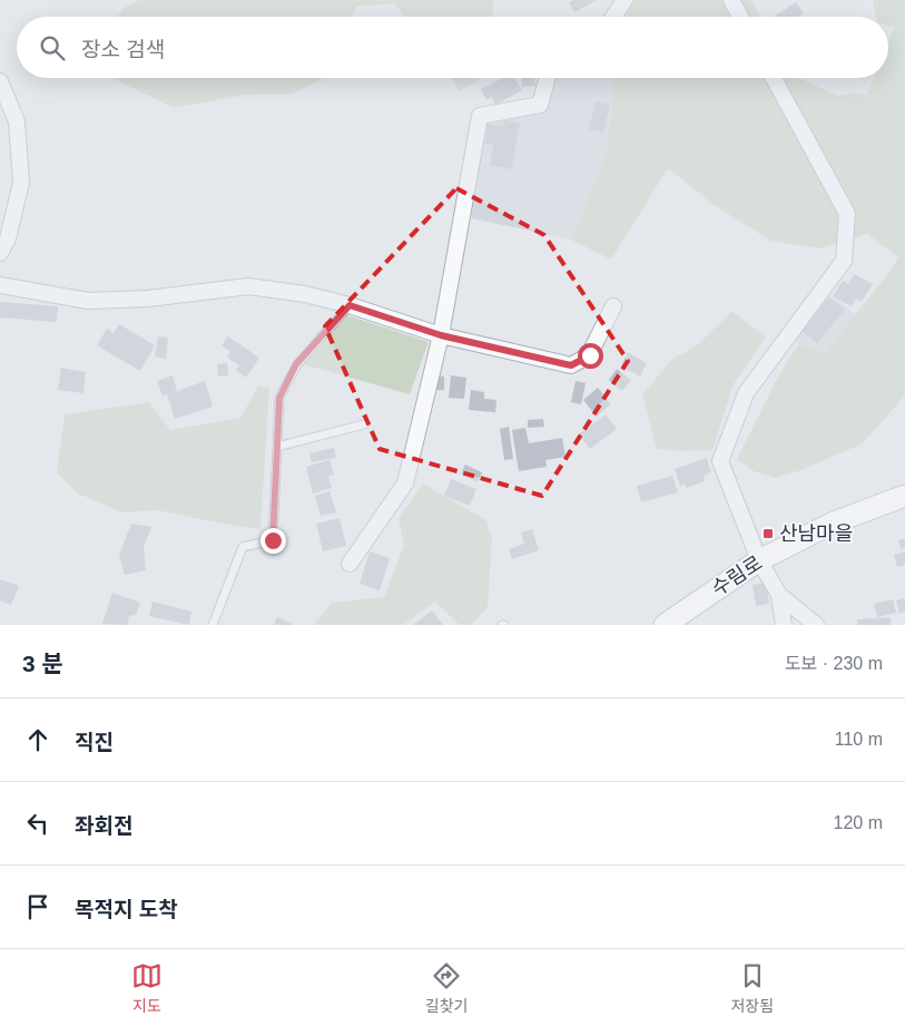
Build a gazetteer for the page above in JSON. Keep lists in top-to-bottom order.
{
  "streets": {
    "main road": ["수림로"]
  },
  "places": {
    "transit": ["산남마을"]
  },
  "page": {
    "search": "장소 검색",
    "heading": ["3 분", "도보 · 230 m"],
    "list": [
      ["직진", "110 m"],
      ["좌회전", "120 m"],
      "목적지 도착"
    ],
    "nav": ["지도", "길찾기", "저장됨"]
  }
}
